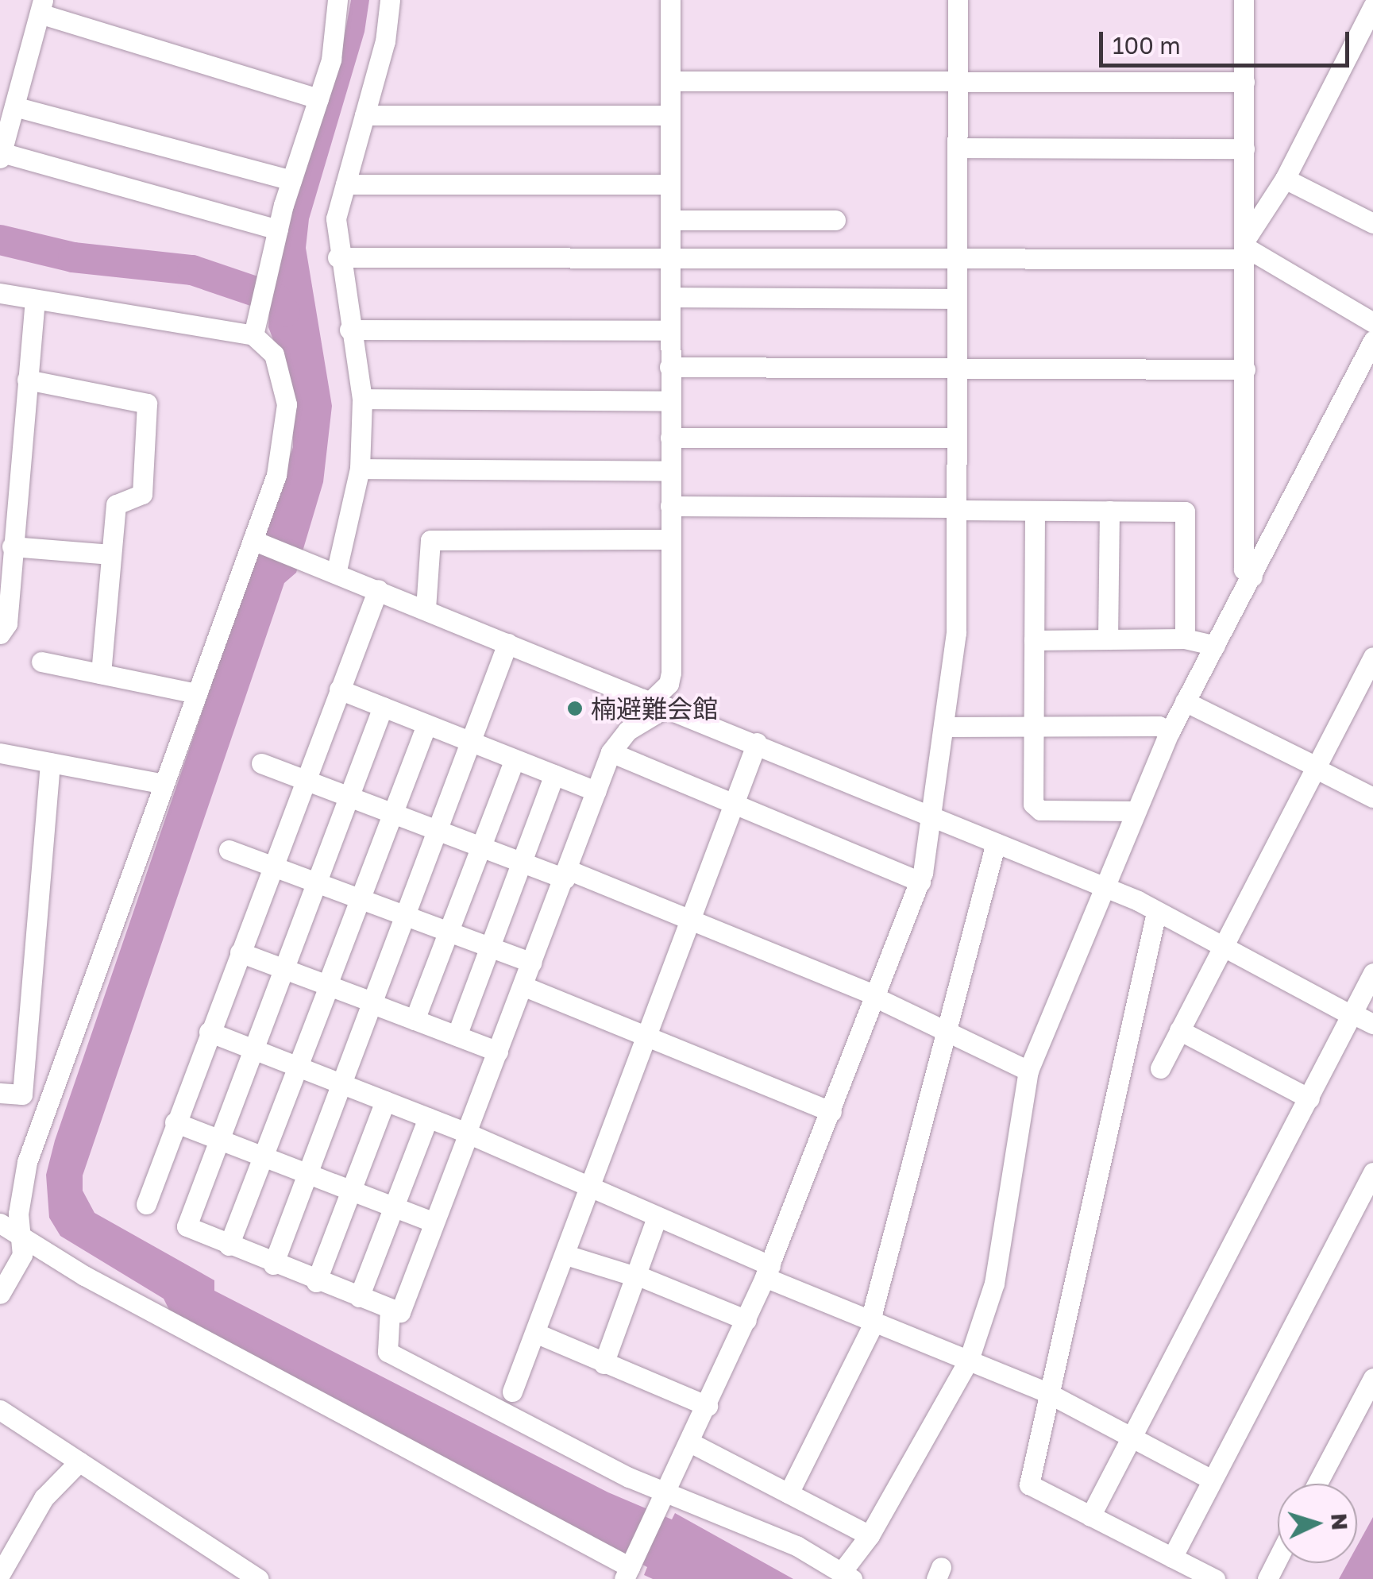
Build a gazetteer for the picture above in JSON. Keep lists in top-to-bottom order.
{
  "places": ["楠避難会館"],
  "scale_bar": "100 m",
  "north": "right"
}
